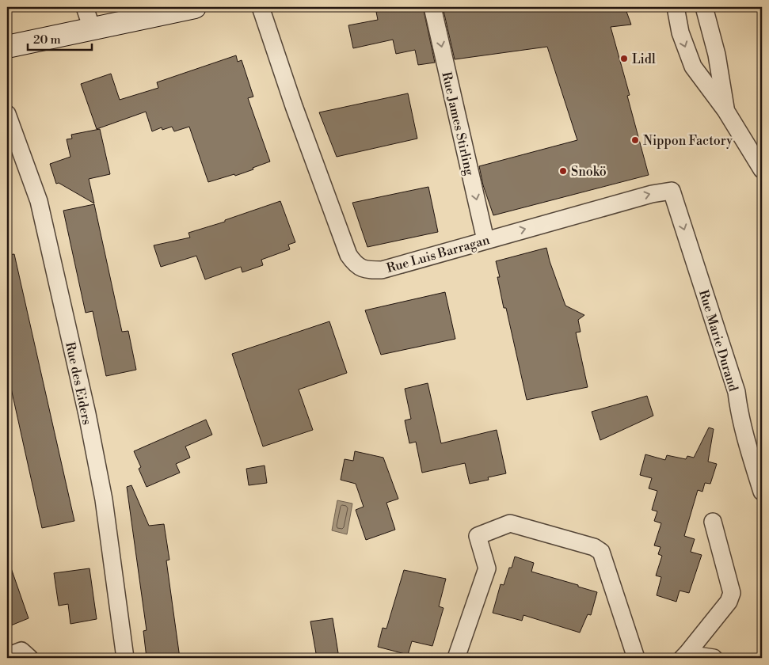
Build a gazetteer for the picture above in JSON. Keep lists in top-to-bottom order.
{
  "streets": {
    "street": [
      "Rue James Stirling",
      "Rue Luis Barragan",
      "Rue Marie Durand",
      "Rue des Eiders"
    ]
  },
  "crossings": [
    ["Rue James Stirling", "Rue Luis Barragan"],
    ["Rue Luis Barragan", "Rue Marie Durand"]
  ],
  "one_way": ["Rue James Stirling", "Rue Marie Durand"],
  "places": ["Lidl", "Nippon Factory", "Snokö"],
  "scale_bar": "20 m"
}
